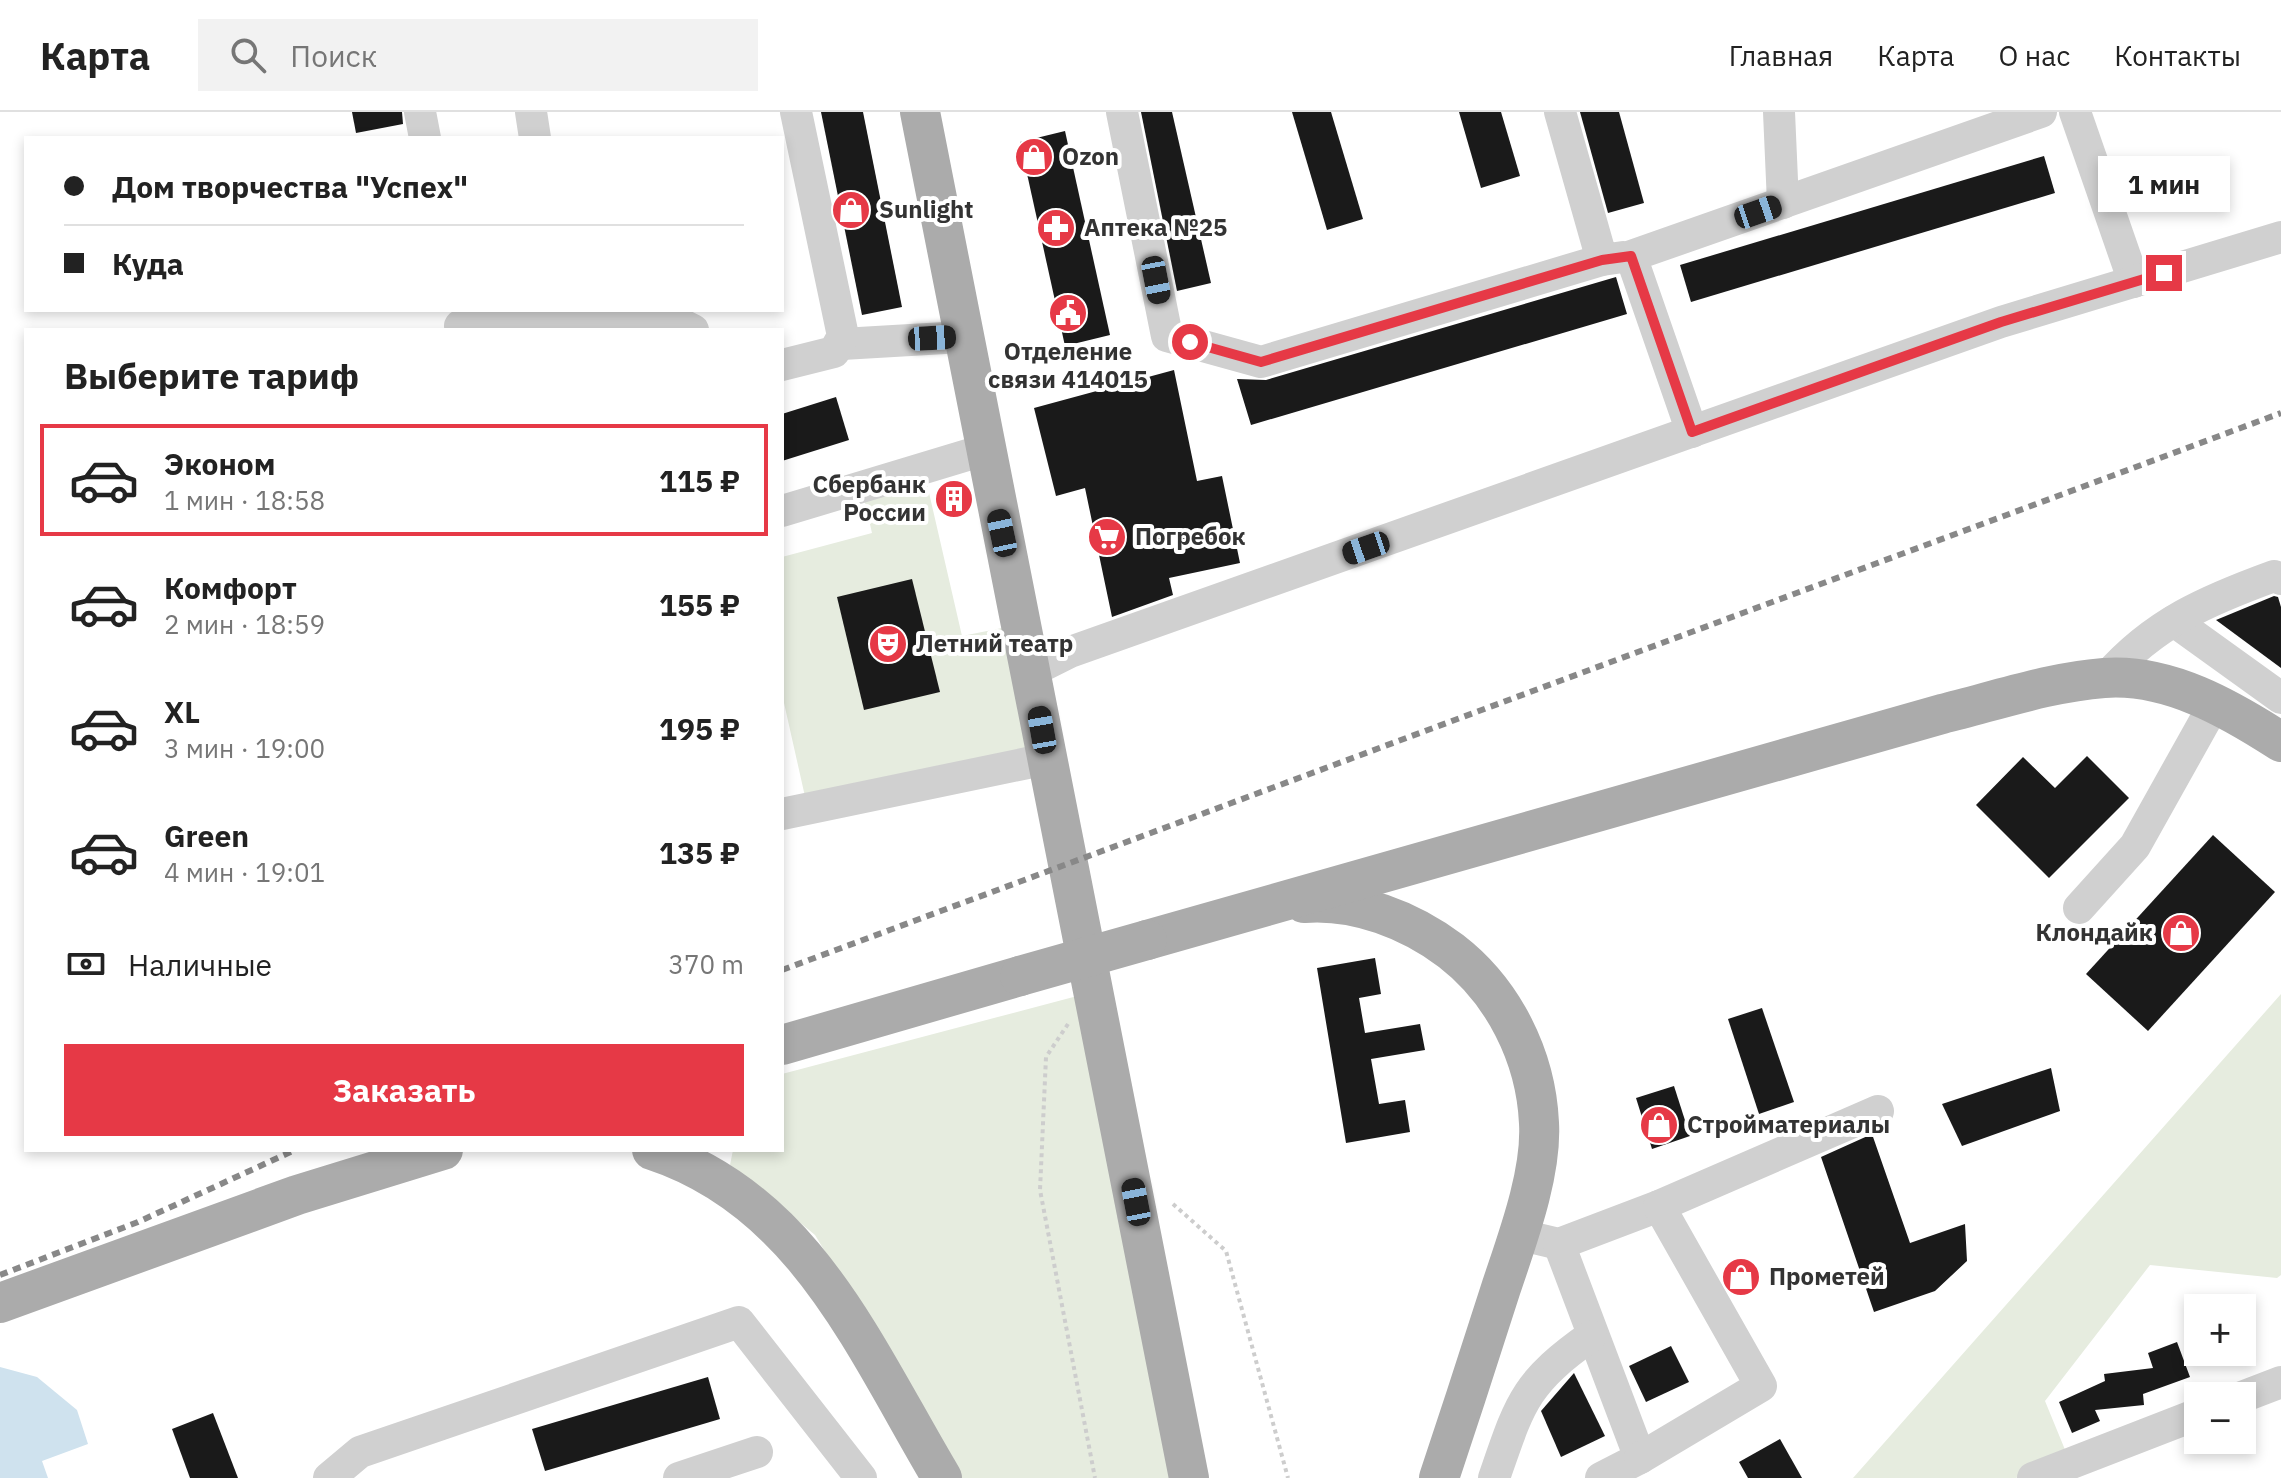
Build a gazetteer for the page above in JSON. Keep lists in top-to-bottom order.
{
  "places": {
    "shop": [
      "Ozon",
      "Sunlight",
      "Клондайк",
      "Стройматериалы",
      "Прометей"
    ],
    "pharmacy": ["Аптека №25"],
    "public building": ["Отделение связи 414015"],
    "building": ["Сбербанк России"],
    "supermarket": ["Погребок"],
    "theatre": ["Летний театр"]
  },
  "page": {
    "header": "Карта",
    "search": "Поиск",
    "nav": [
      "Главная",
      "Карта",
      "О нас",
      "Контакты"
    ],
    "banner": ["Дом творчества \"Успех\"", "Куда"],
    "bubble": "1 мин",
    "heading": "Выберите тариф",
    "list": [
      {
        "name": "Эконом",
        "note": "1 мин · 18:58",
        "value": "115 ₽"
      },
      {
        "name": "Комфорт",
        "note": "2 мин · 18:59",
        "value": "155 ₽"
      },
      {
        "name": "XL",
        "note": "3 мин · 19:00",
        "value": "195 ₽"
      },
      {
        "name": "Green",
        "note": "4 мин · 19:01",
        "value": "135 ₽"
      }
    ],
    "pay": ["Наличные", "370 m"],
    "buttons": "Заказать",
    "map_buttons": ["+", "−"]
  }
}
